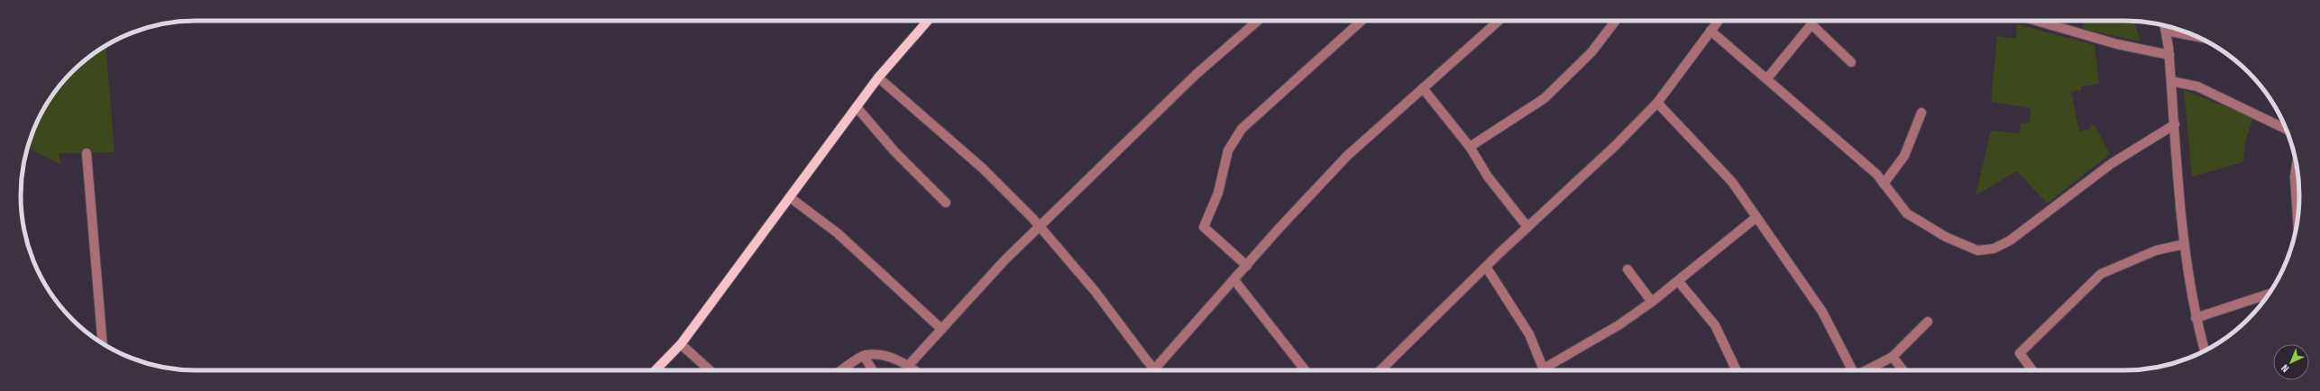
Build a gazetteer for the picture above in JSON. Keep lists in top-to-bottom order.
{
  "north": "bottom left"
}
